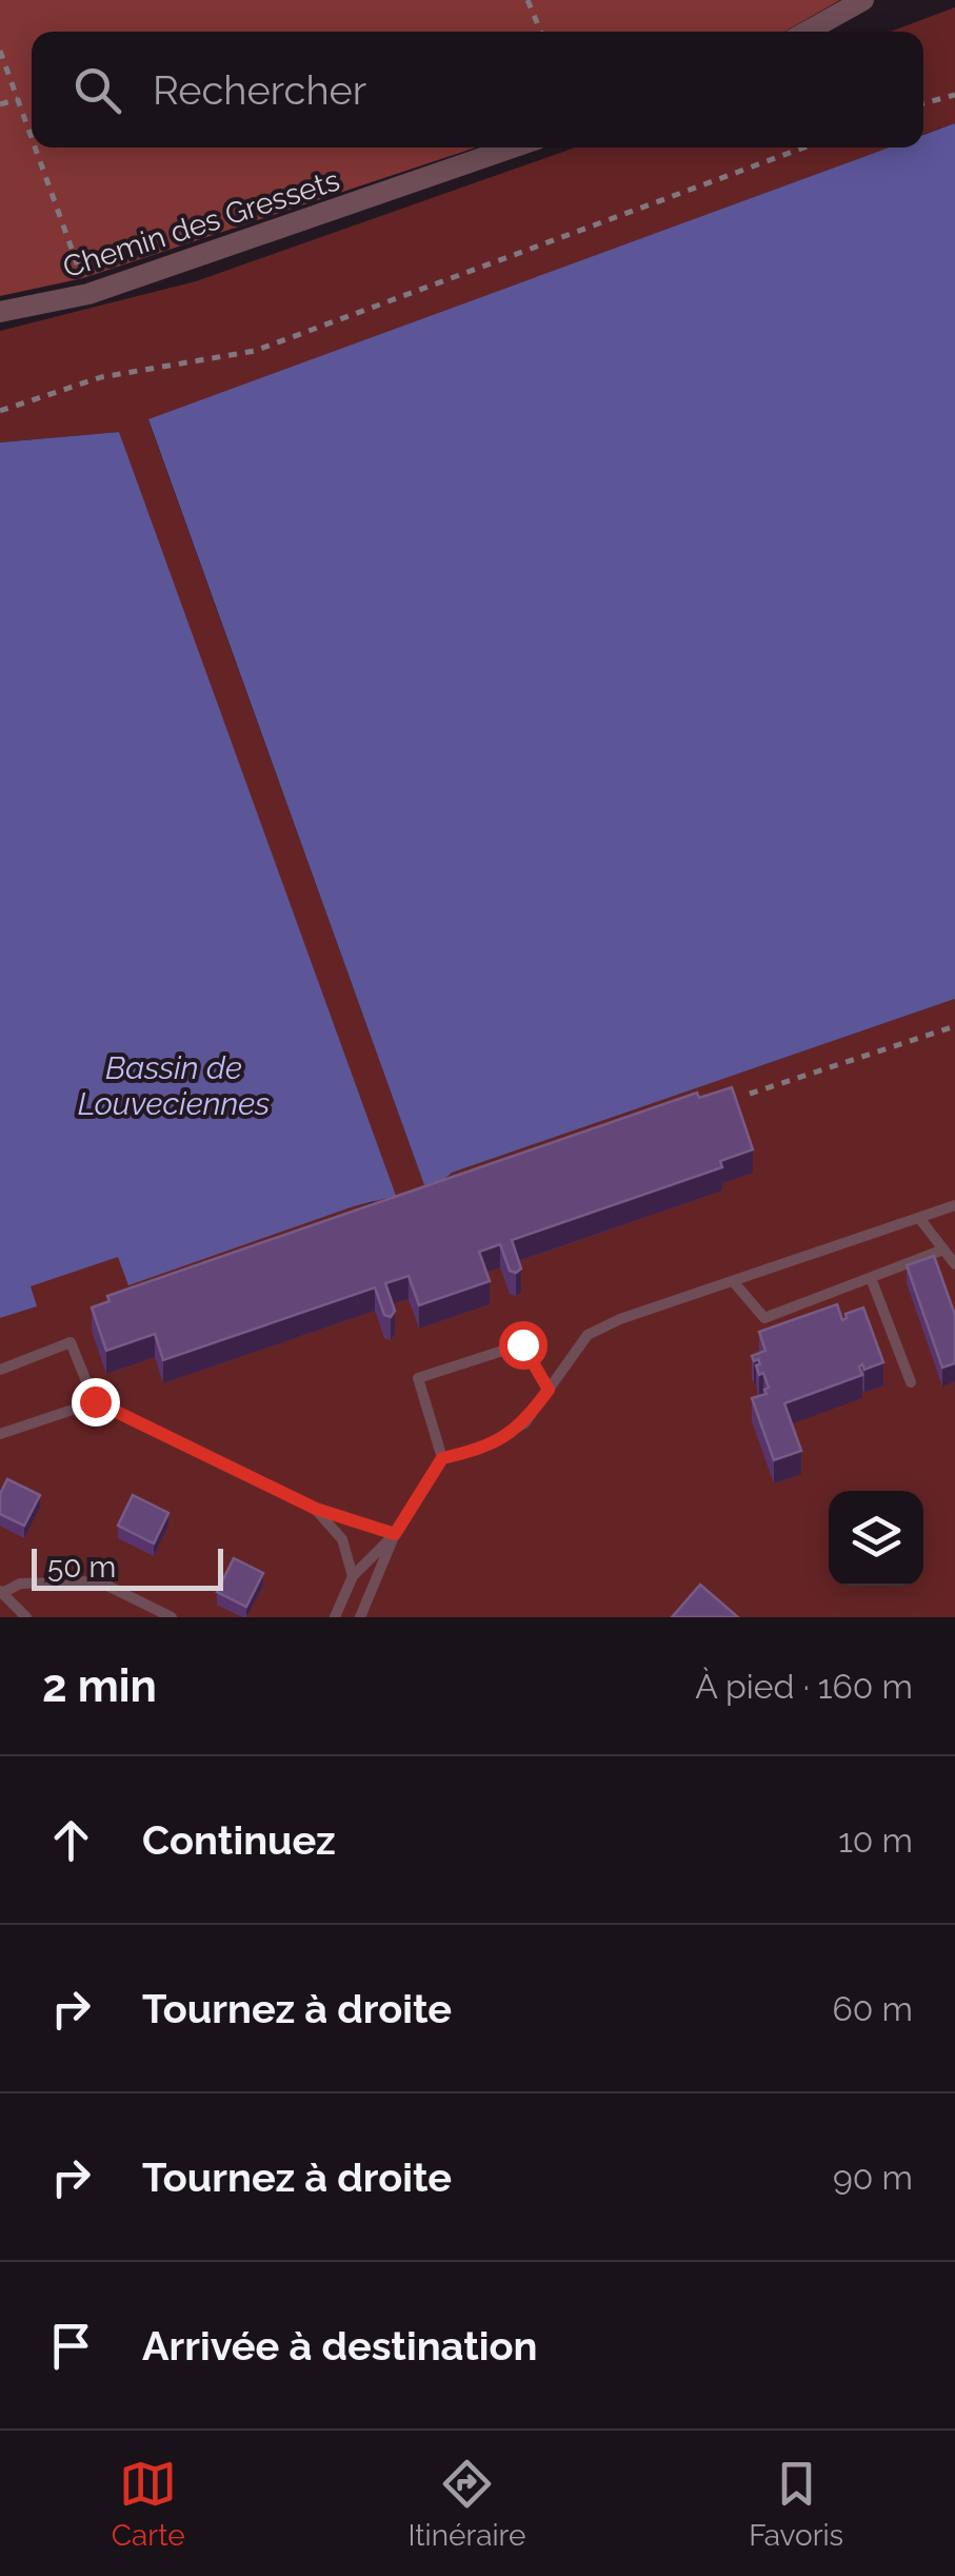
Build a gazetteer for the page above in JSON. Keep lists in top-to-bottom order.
{
  "streets": {
    "street": ["Chemin des Gressets"]
  },
  "water": ["Bassin de Louveciennes"],
  "scale_bar": "50 m",
  "page": {
    "search": "Rechercher",
    "scale": "50 m",
    "heading": ["2 min", "À pied · 160 m"],
    "list": [
      ["Continuez", "10 m"],
      ["Tournez à droite", "60 m"],
      ["Tournez à droite", "90 m"],
      "Arrivée à destination"
    ],
    "nav": ["Carte", "Itinéraire", "Favoris"]
  }
}
